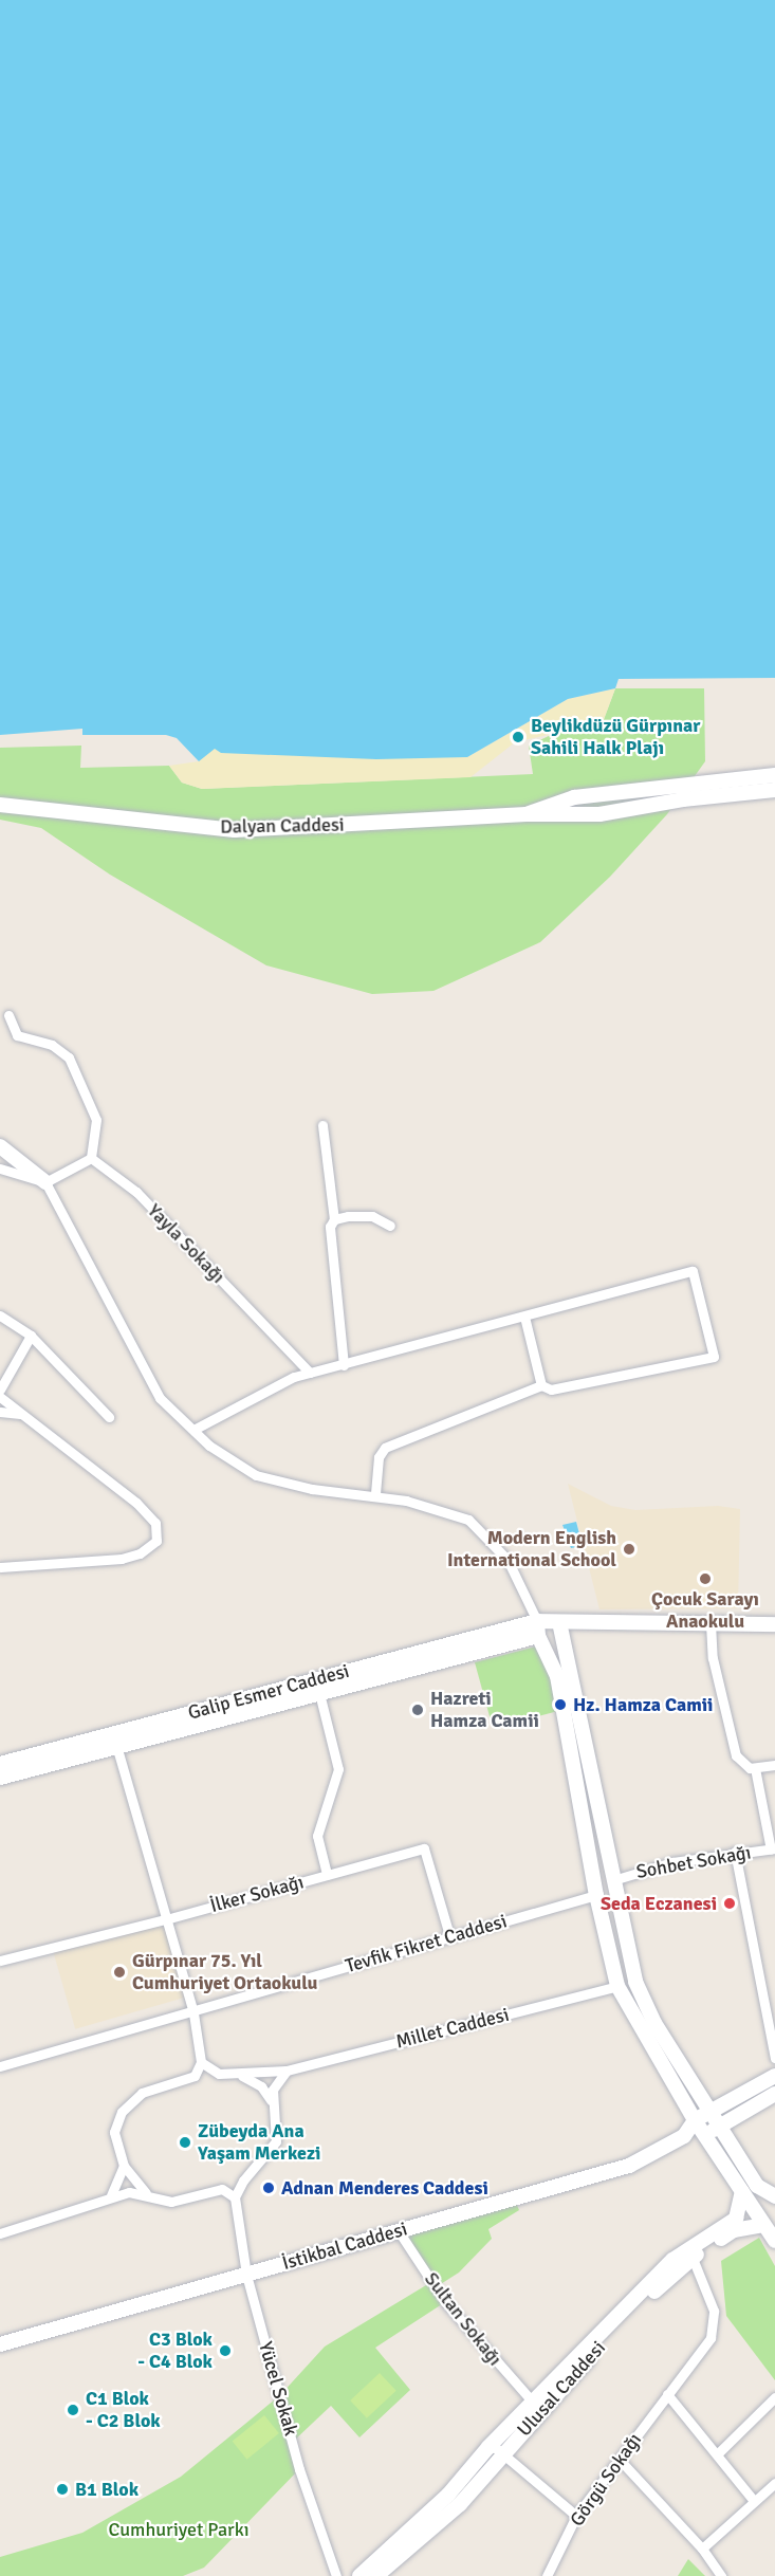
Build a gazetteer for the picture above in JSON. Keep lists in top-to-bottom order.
{
  "streets": {
    "street": [
      "Dalyan Caddesi",
      "Yayla Sokağı",
      "Galip Esmer Caddesi",
      "Sohbet Sokağı",
      "İlker Sokağı",
      "Tevfik Fikret Caddesi",
      "Millet Caddesi",
      "İstikbal Caddesi",
      "Sultan Sokağı",
      "Yücel Sokak",
      "Ulusal Caddesi",
      "Görgü Sokağı"
    ]
  },
  "crossings": [
    ["İlker Sokağı", "Tevfik Fikret Caddesi"],
    ["İstikbal Caddesi", "Sultan Sokağı"],
    ["İstikbal Caddesi", "Yücel Sokak"]
  ],
  "parks": ["Cumhuriyet Parkı"],
  "places": [
    "Beylikdüzü Gürpınar Sahili Halk Plajı",
    "Modern English International School",
    "Çocuk Sarayı Anaokulu",
    "Hz. Hamza Camii",
    "Hazreti Hamza Camii",
    "Seda Eczanesi",
    "Gürpınar 75. Yıl Cumhuriyet Ortaokulu",
    "Zübeyda Ana Yaşam Merkezi",
    "Adnan Menderes Caddesi",
    "C3 Blok - C4 Blok",
    "C1 Blok - C2 Blok",
    "B1 Blok"
  ]
}
